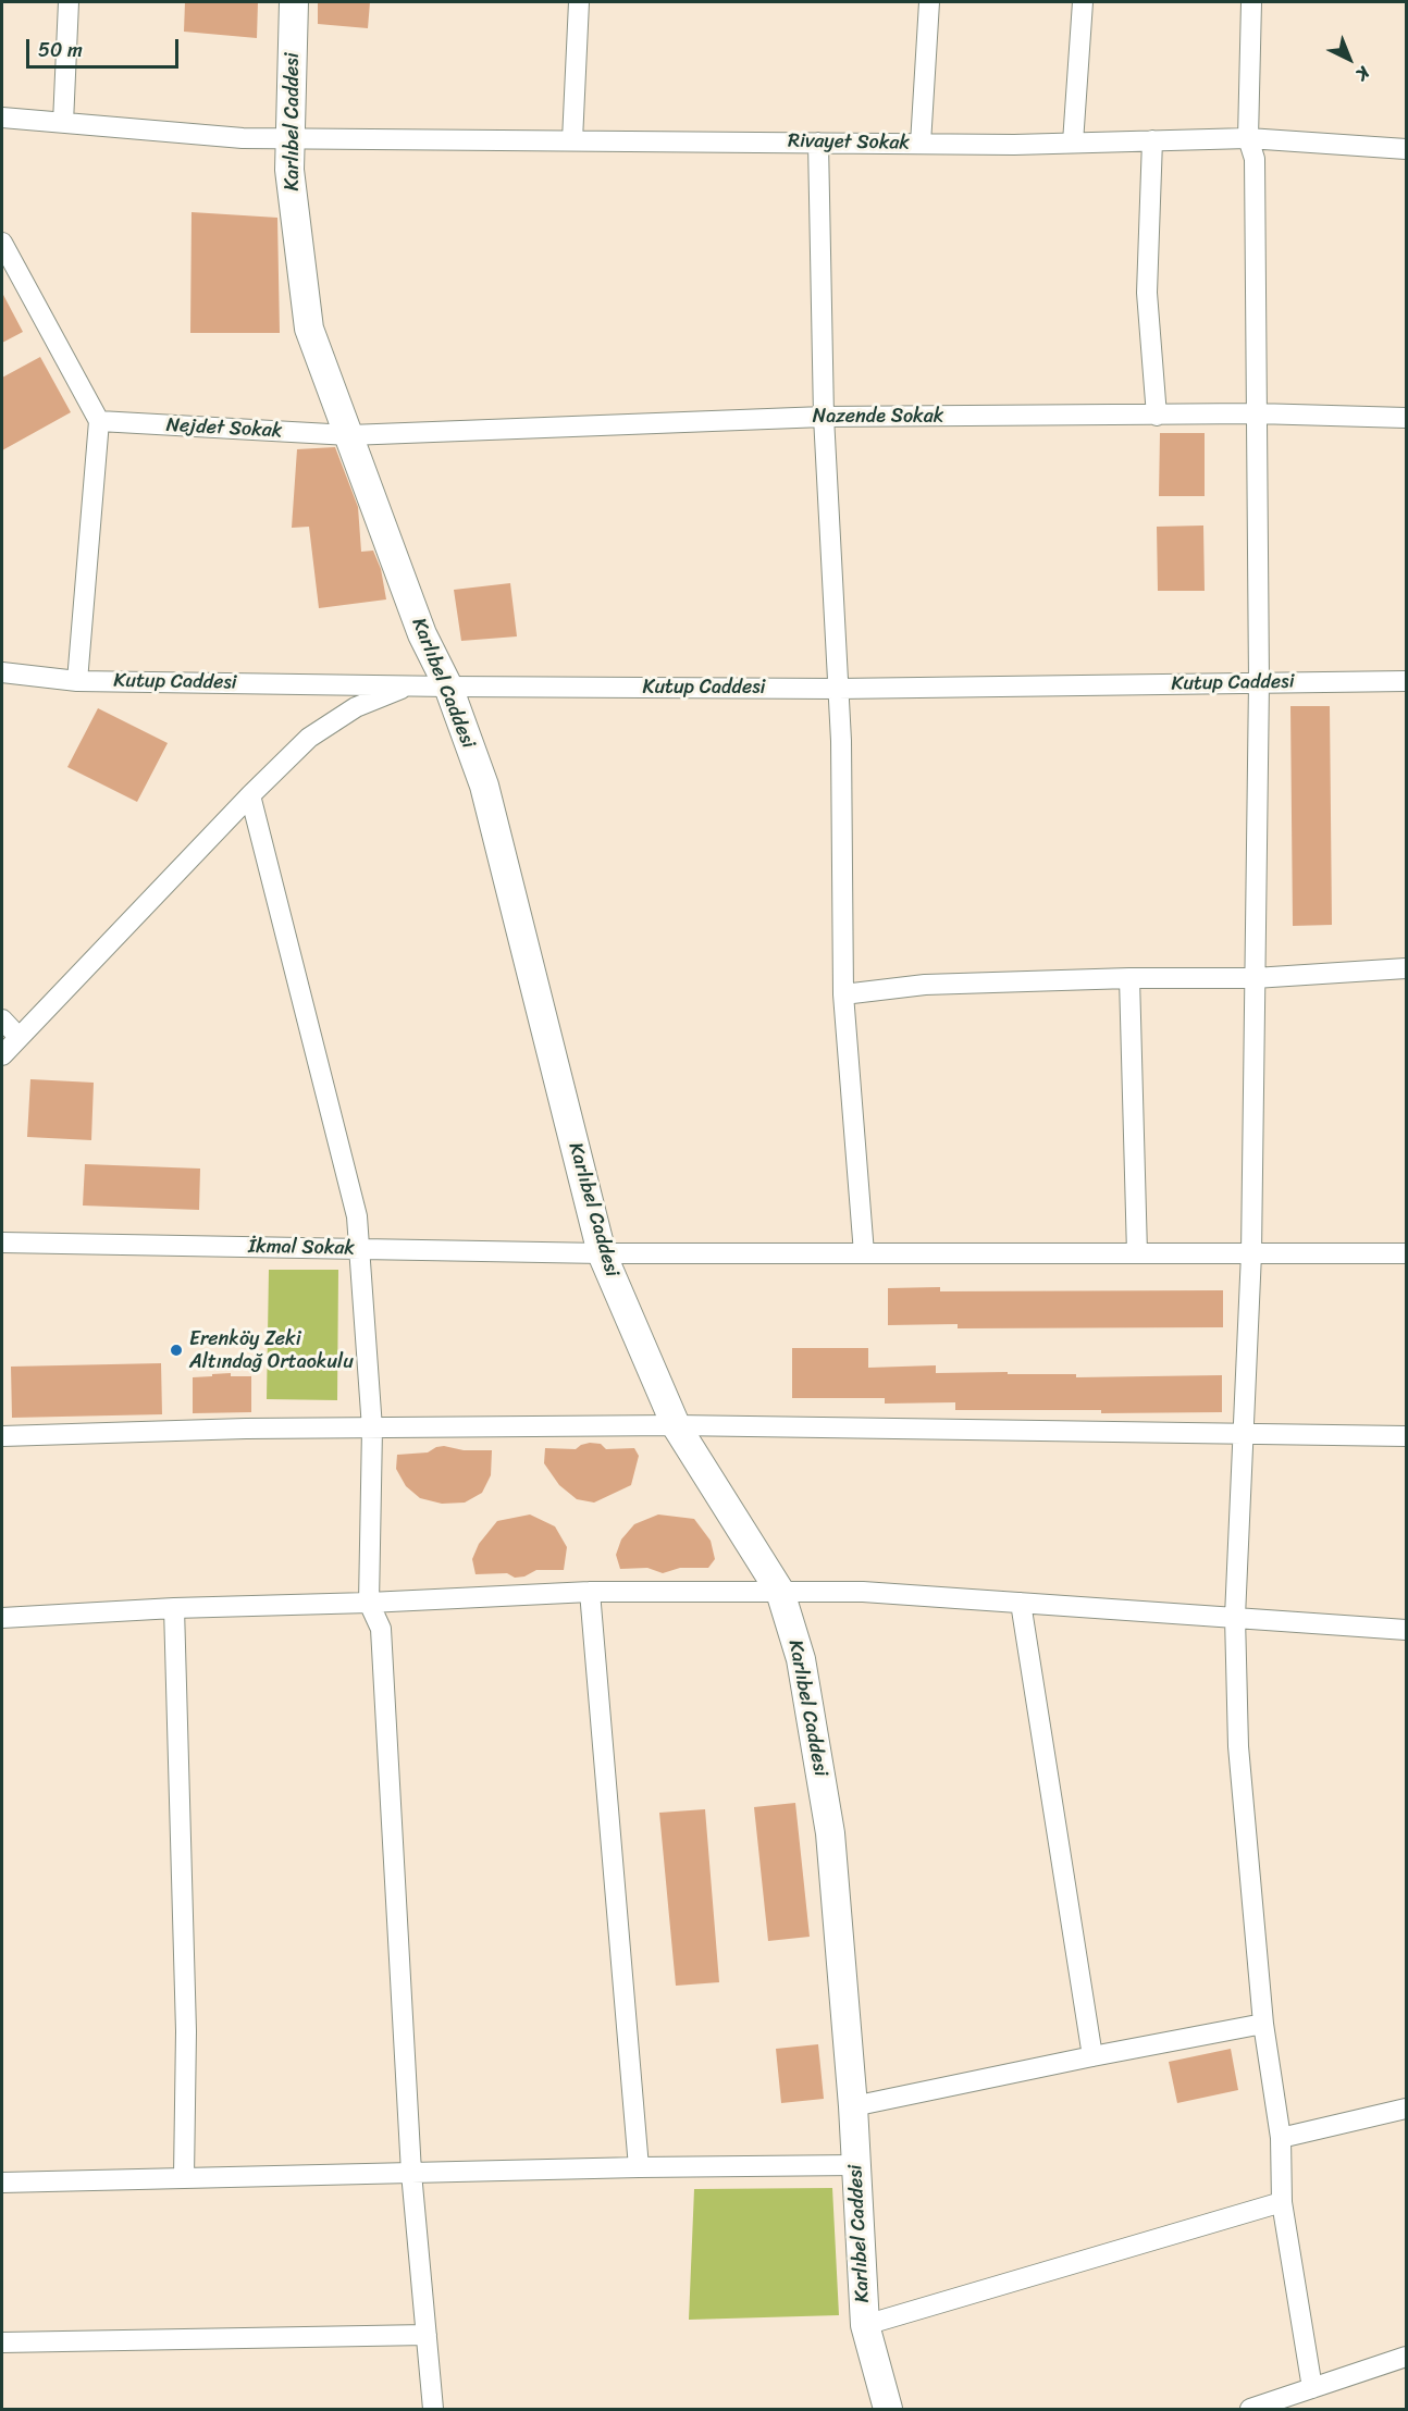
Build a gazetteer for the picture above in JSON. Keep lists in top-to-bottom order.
{
  "streets": {
    "street": [
      "Karlıbel Caddesi",
      "Rivayet Sokak",
      "Nazende Sokak",
      "Nejdet Sokak",
      "Kutup Caddesi",
      "İkmal Sokak"
    ]
  },
  "crossings": [
    ["Karlıbel Caddesi", "Rivayet Sokak"],
    ["Karlıbel Caddesi", "Nazende Sokak"],
    ["Karlıbel Caddesi", "Nejdet Sokak"],
    ["Karlıbel Caddesi", "Kutup Caddesi"],
    ["Karlıbel Caddesi", "İkmal Sokak"],
    ["Nazende Sokak", "Nejdet Sokak"]
  ],
  "places": ["Erenköy Zeki Altındağ Ortaokulu"],
  "scale_bar": "50 m",
  "north": "bottom right"
}
